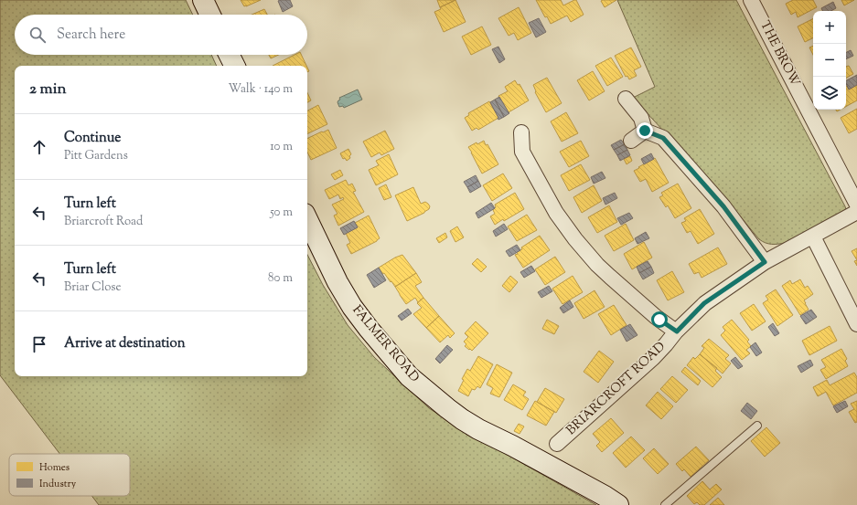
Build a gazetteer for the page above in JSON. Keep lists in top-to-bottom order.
{
  "streets": {
    "main road": ["FALMER ROAD"],
    "street": ["THE BROW", "BRIARCROFT ROAD"]
  },
  "legend": ["Homes", "Industry"],
  "page": {
    "map_buttons": ["+", "−"],
    "search": "Search here",
    "heading": ["2 min", "Walk · 140 m"],
    "list": [
      ["Continue", "Pitt Gardens", "10 m"],
      ["Turn left", "Briarcroft Road", "50 m"],
      ["Turn left", "Briar Close", "80 m"],
      "Arrive at destination"
    ]
  }
}
